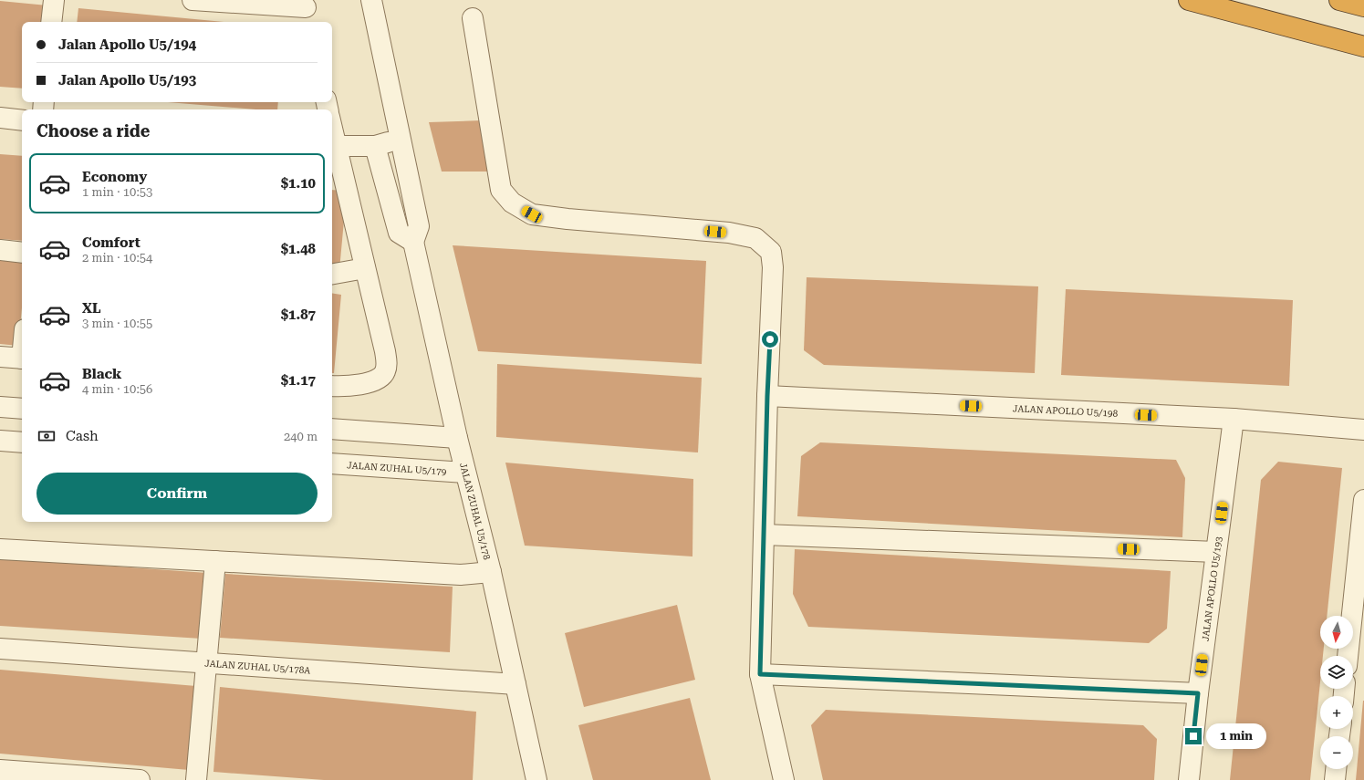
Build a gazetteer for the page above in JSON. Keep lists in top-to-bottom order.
{
  "streets": {
    "street": [
      "JALAN APOLLO U5/198",
      "JALAN ZUHAL U5/179",
      "JALAN ZUHAL U5/178",
      "JALAN APOLLO U5/193",
      "JALAN ZUHAL U5/178A"
    ]
  },
  "crossings": [
    ["JALAN APOLLO U5/198", "JALAN APOLLO U5/193"],
    ["JALAN ZUHAL U5/179", "JALAN ZUHAL U5/178"],
    ["JALAN ZUHAL U5/178", "JALAN ZUHAL U5/178A"]
  ],
  "north": "bottom",
  "page": {
    "banner": ["Jalan Apollo U5/194", "Jalan Apollo U5/193"],
    "heading": "Choose a ride",
    "list": [
      {
        "name": "Economy",
        "note": "1 min · 10:53",
        "value": "$1.10"
      },
      {
        "name": "Comfort",
        "note": "2 min · 10:54",
        "value": "$1.48"
      },
      {
        "name": "XL",
        "note": "3 min · 10:55",
        "value": "$1.87"
      },
      {
        "name": "Black",
        "note": "4 min · 10:56",
        "value": "$1.17"
      }
    ],
    "pay": ["Cash", "240 m"],
    "buttons": "Confirm",
    "map_buttons": ["+", "−"],
    "bubble": "1 min"
  }
}
